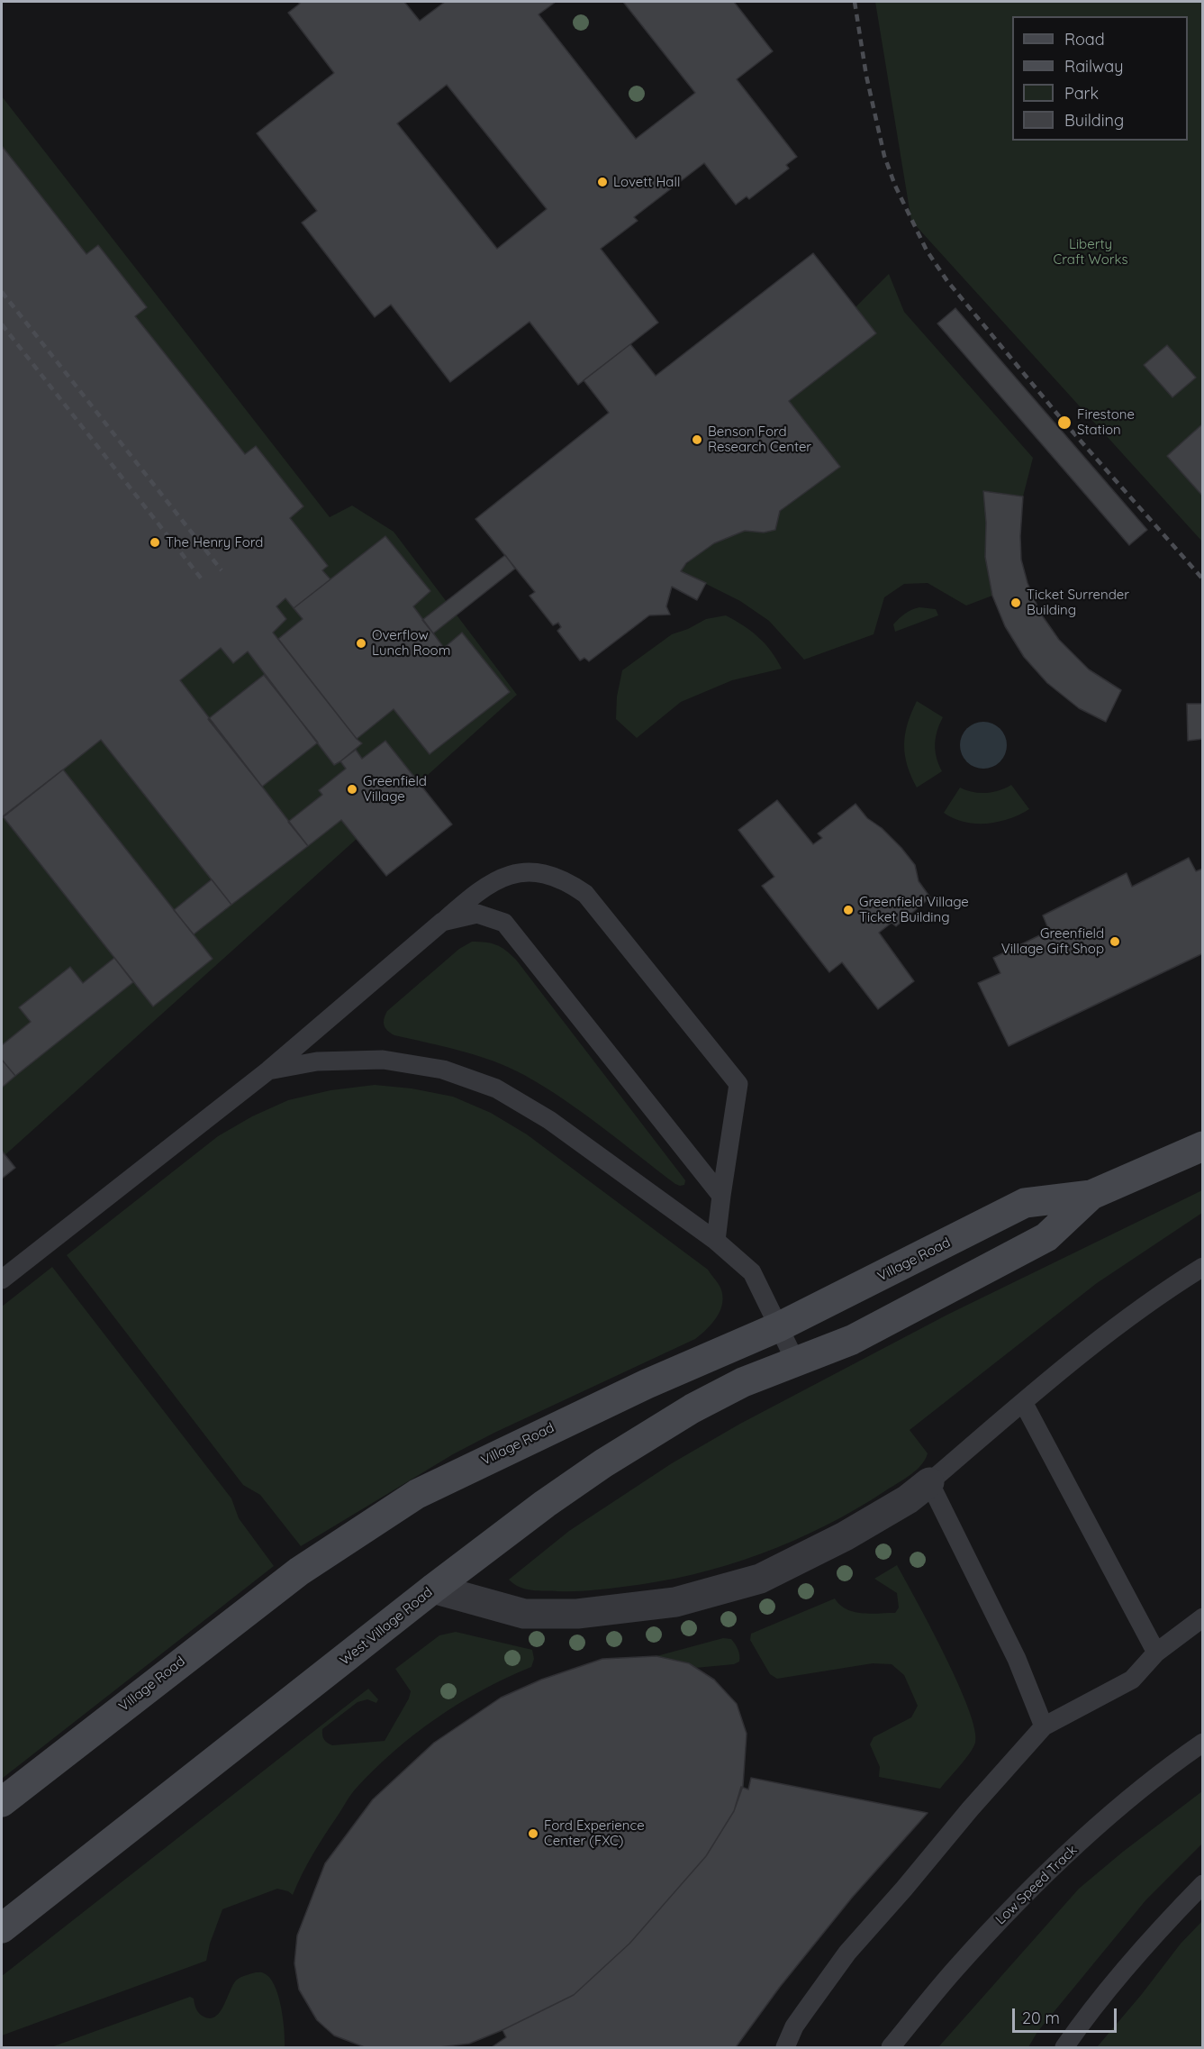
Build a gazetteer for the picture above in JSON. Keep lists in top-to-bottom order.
{
  "streets": {
    "street": ["Village Road", "West Village Road"],
    "lane": ["Low Speed Track"]
  },
  "crossings": [
    ["Village Road", "West Village Road"]
  ],
  "parks": ["Liberty Craft Works"],
  "places": [
    "Lovett Hall",
    "Firestone Station",
    "Benson Ford Research Center",
    "The Henry Ford",
    "Ticket Surrender Building",
    "Overflow Lunch Room",
    "Greenfield Village",
    "Greenfield Village Ticket Building",
    "Greenfield Village Gift Shop",
    "Ford Experience Center (FXC)"
  ],
  "legend": [
    "Road",
    "Railway",
    "Park",
    "Building"
  ],
  "scale_bar": "20 m"
}
